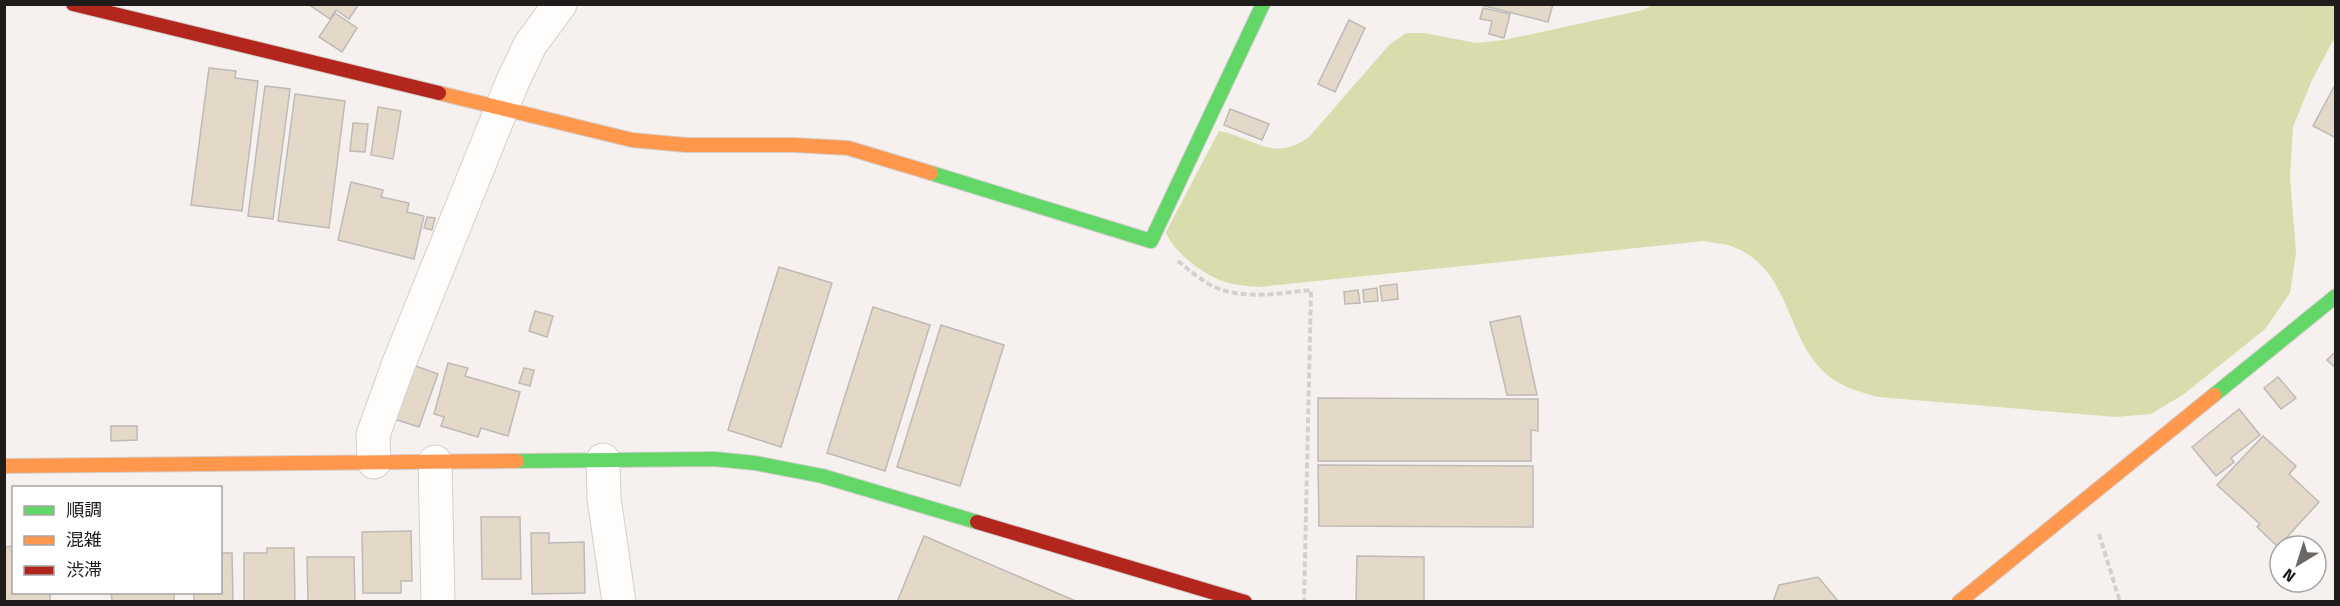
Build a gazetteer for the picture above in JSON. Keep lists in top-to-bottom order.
{
  "legend": ["順調", "混雑", "渋滞"],
  "north": "bottom left"
}
